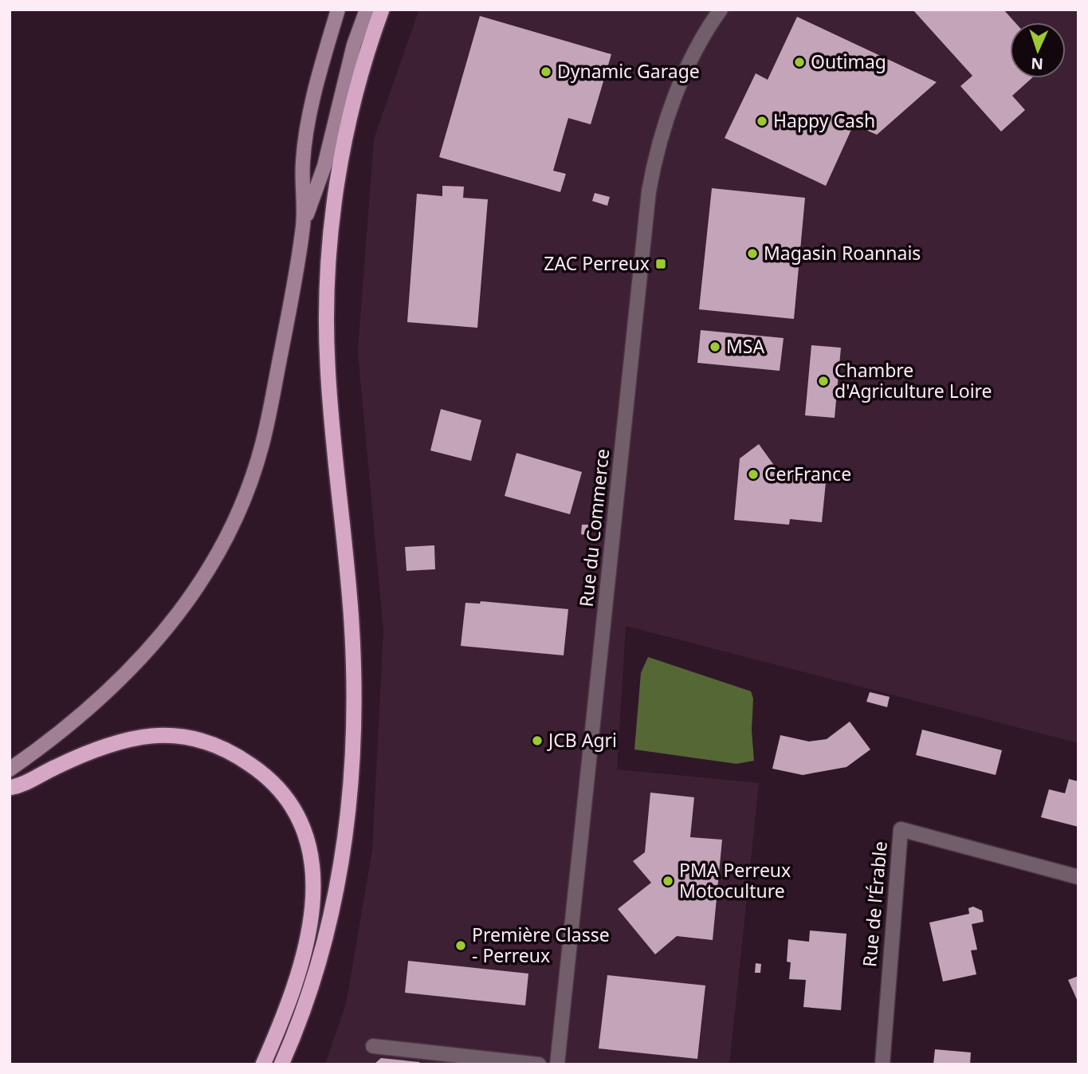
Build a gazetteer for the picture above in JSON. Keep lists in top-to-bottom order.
{
  "streets": {
    "street": ["Rue du Commerce", "Rue de l’Érable"]
  },
  "places": {
    "other": [
      "Outimag",
      "Dynamic Garage",
      "Happy Cash",
      "Magasin Roannais",
      "MSA",
      "Chambre d'Agriculture Loire",
      "CerFrance",
      "JCB Agri",
      "PMA Perreux Motoculture",
      "Première Classe - Perreux"
    ],
    "transit": ["ZAC Perreux"]
  },
  "north": "bottom"
}
